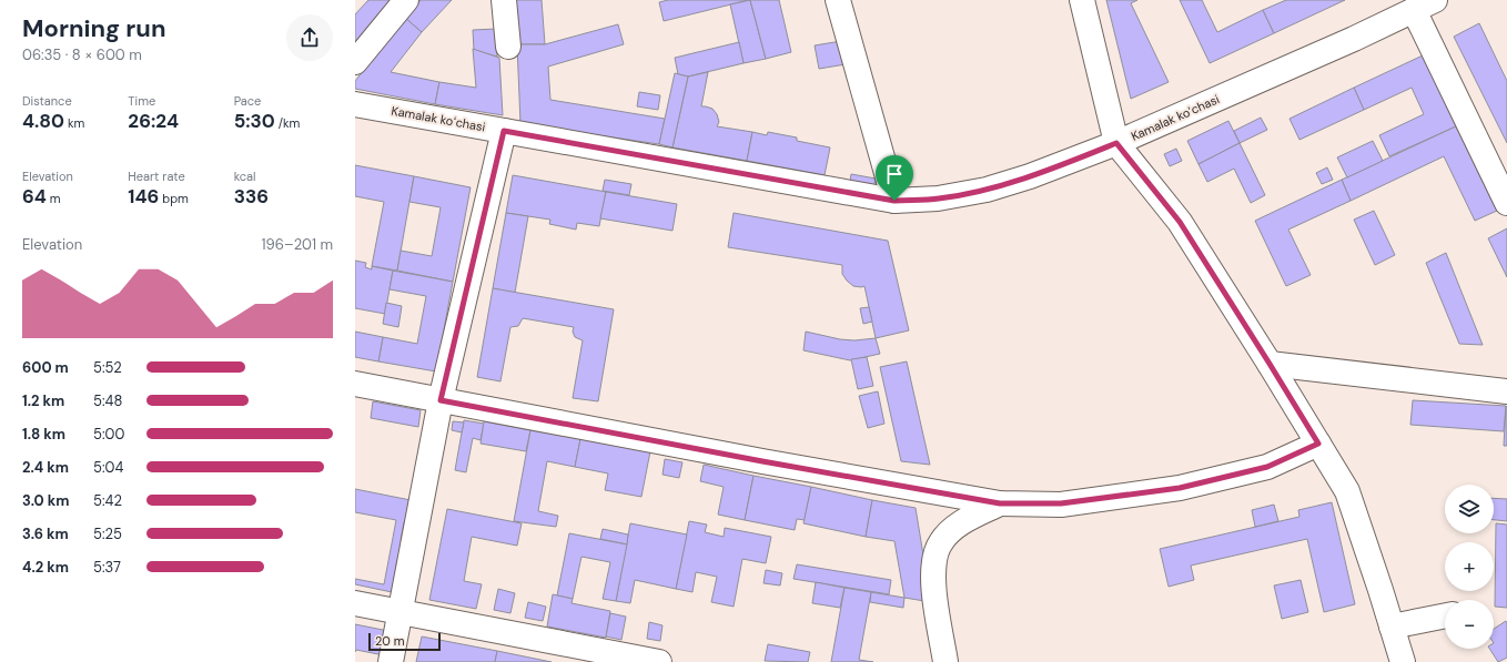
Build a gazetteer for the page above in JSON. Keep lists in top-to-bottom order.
{
  "streets": {
    "street": ["Kamalak koʻchasi"]
  },
  "scale_bar": "20 m",
  "page": {
    "heading": ["Morning run", "06:35 · 8 × 600 m"],
    "stats": [
      ["Distance", "4.80 km"],
      ["Time", "26:24"],
      ["Pace", "5:30 /km"],
      ["Elevation", "64 m"],
      ["Heart rate", "146 bpm"],
      ["kcal", "336"]
    ],
    "chart": ["Elevation", "196–201 m"],
    "list": [
      {
        "name": "600 m",
        "note": "5:52"
      },
      {
        "name": "1.2 km",
        "note": "5:48"
      },
      {
        "name": "1.8 km",
        "note": "5:00"
      },
      {
        "name": "2.4 km",
        "note": "5:04"
      },
      {
        "name": "3.0 km",
        "note": "5:42"
      },
      {
        "name": "3.6 km",
        "note": "5:25"
      },
      {
        "name": "4.2 km",
        "note": "5:37"
      }
    ],
    "map_buttons": ["+", "−"],
    "scale": "20 m"
  }
}
